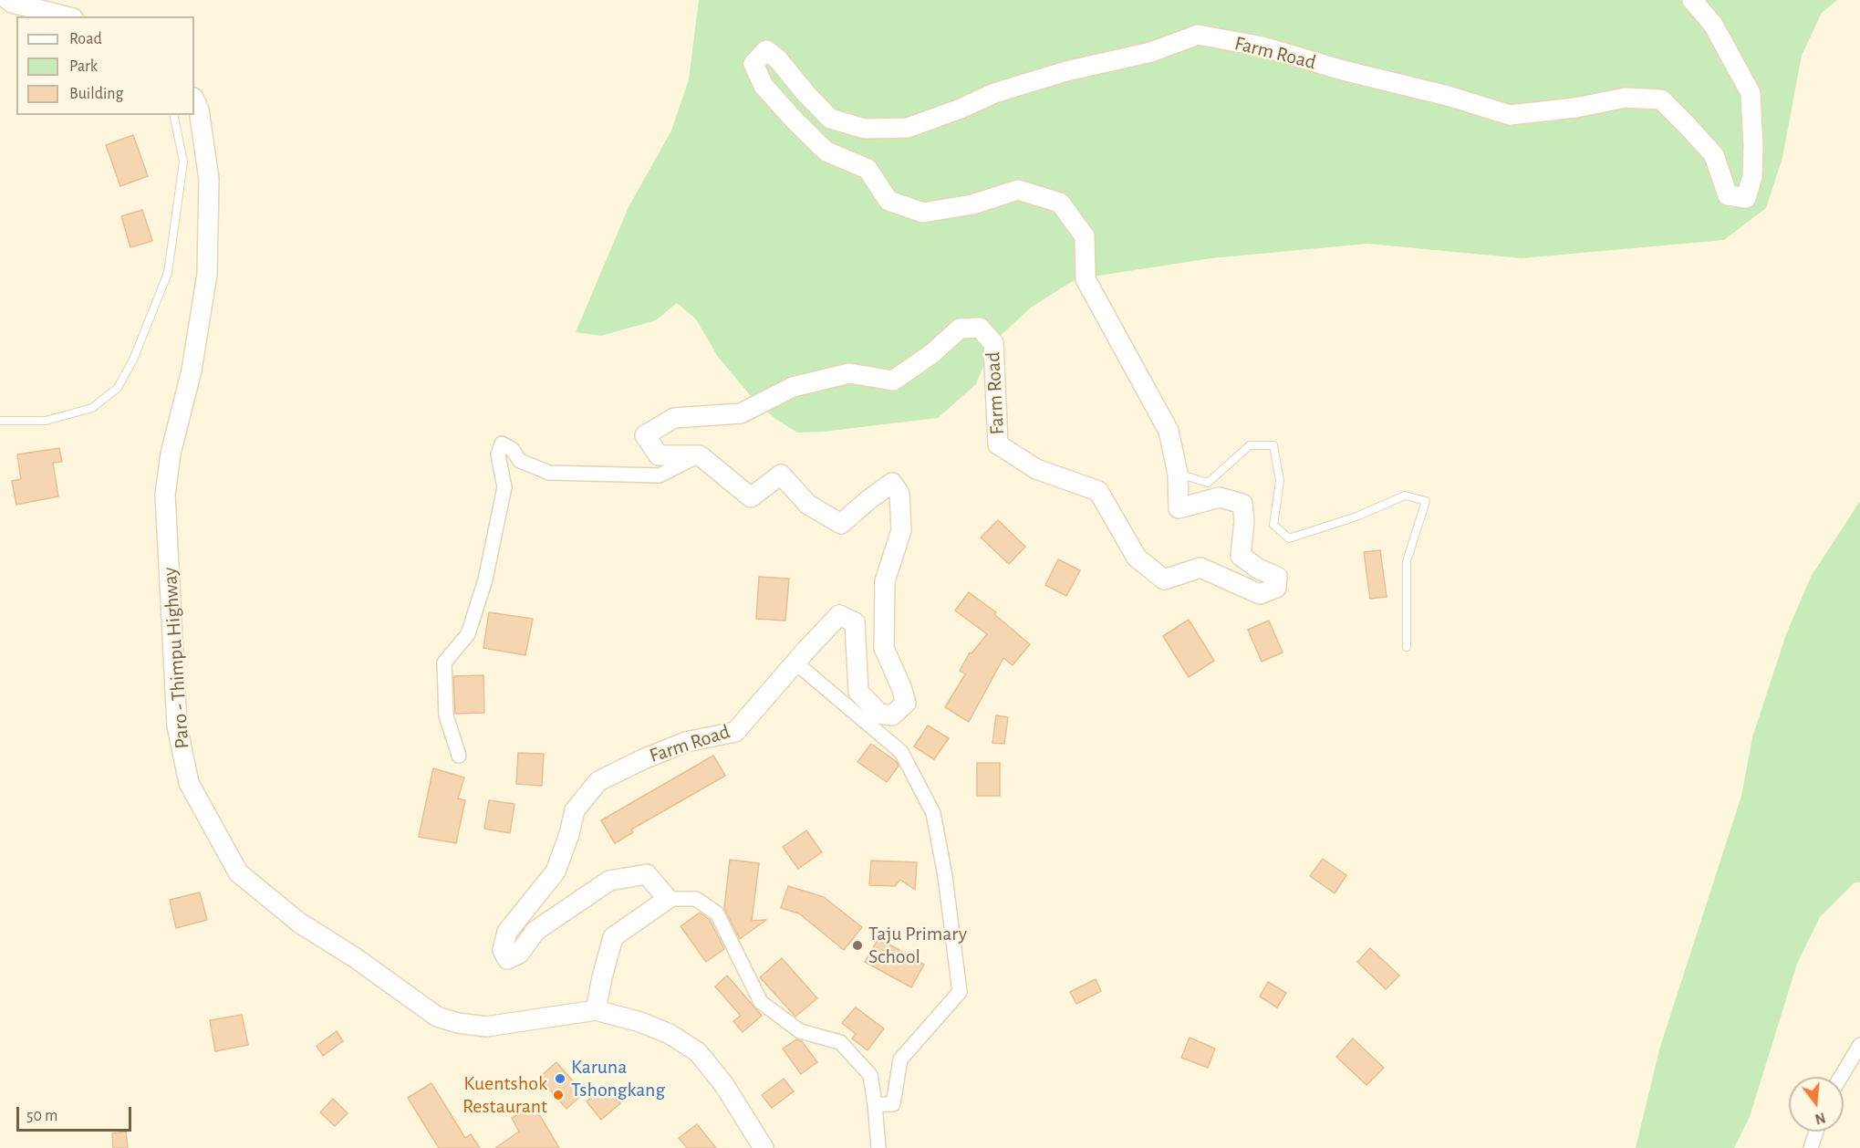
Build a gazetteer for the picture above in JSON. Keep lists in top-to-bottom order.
{
  "streets": {
    "street": ["Farm Road", "Paro - Thimpu Highway"]
  },
  "places": ["Taju Primary School", "Karuna Tshongkang", "Kuentshok Restaurant"],
  "legend": ["Road", "Park", "Building"],
  "scale_bar": "50 m",
  "north": "bottom"
}
